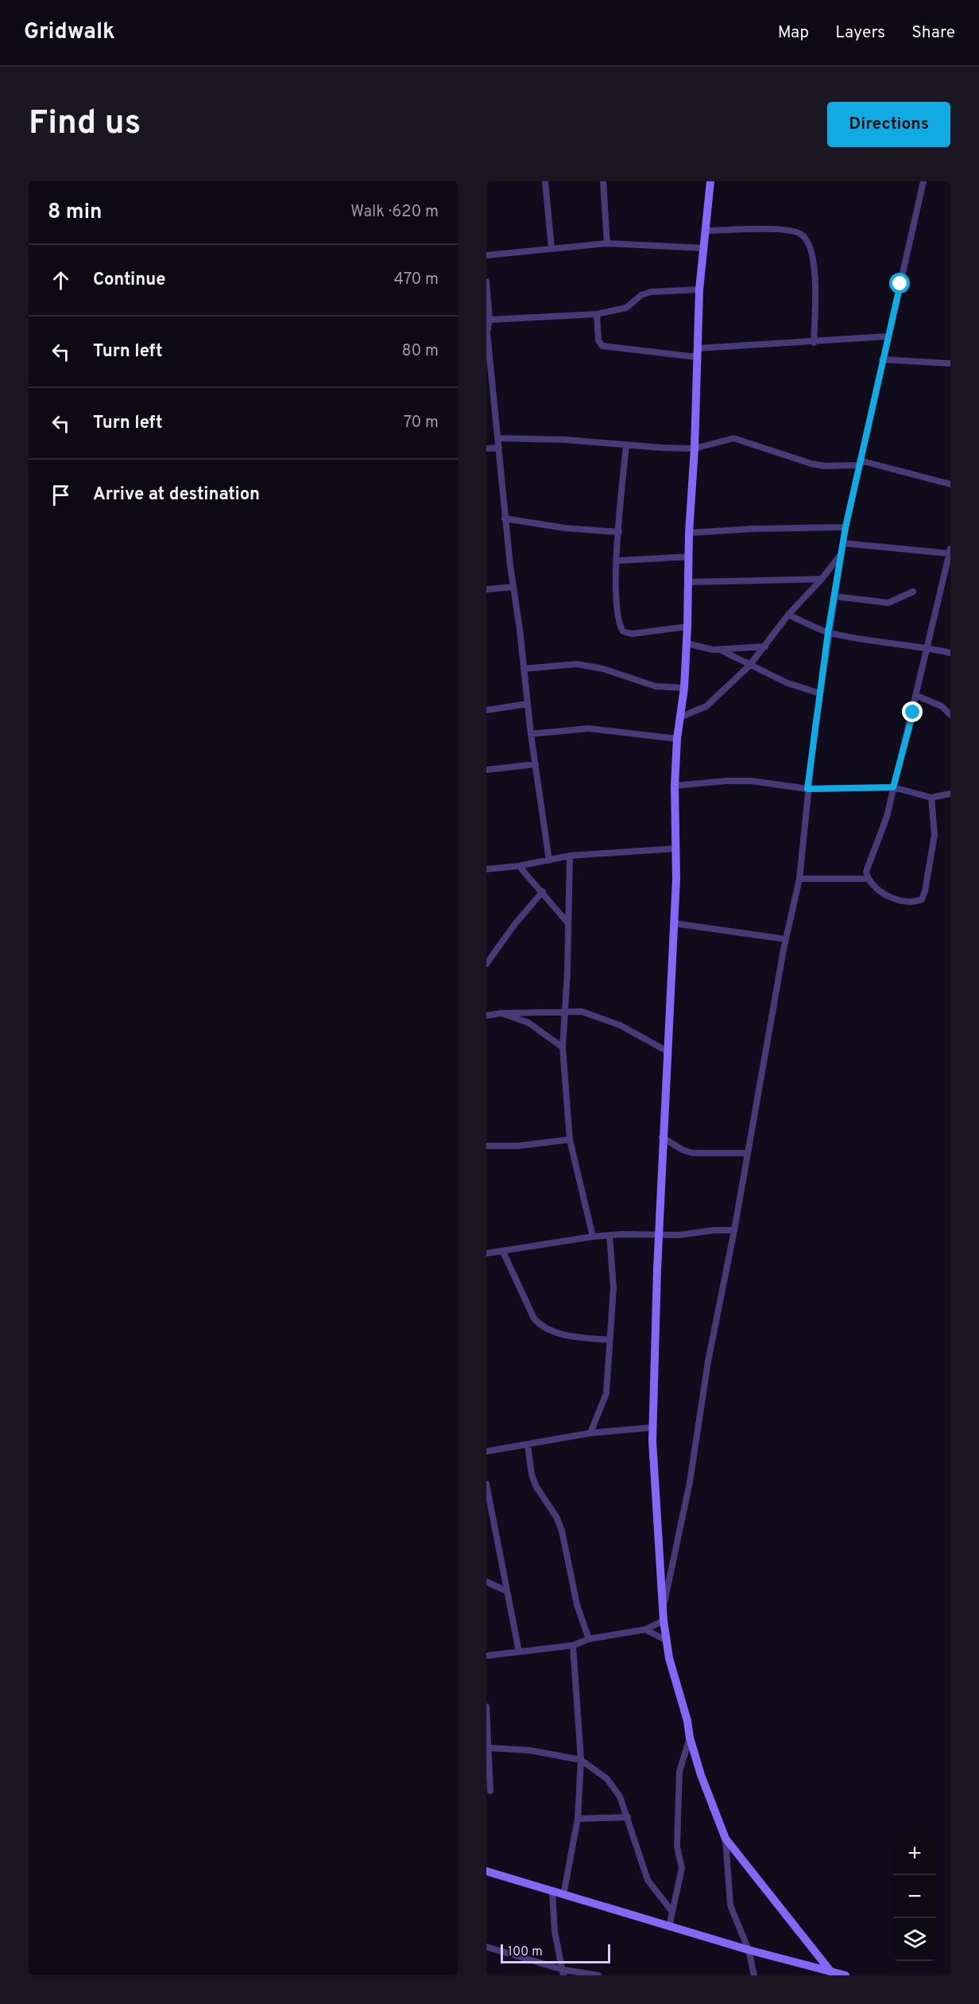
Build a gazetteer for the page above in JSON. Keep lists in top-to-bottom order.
{
  "scale_bar": "100 m",
  "page": {
    "header": "Gridwalk",
    "nav": ["Map", "Layers", "Share"],
    "buttons": "Directions",
    "title": "Find us",
    "heading": ["8 min", "Walk · 620 m"],
    "list": [
      ["Continue", "470 m"],
      ["Turn left", "80 m"],
      ["Turn left", "70 m"],
      "Arrive at destination"
    ],
    "map_buttons": ["+", "−"],
    "scale": "100 m"
  }
}
